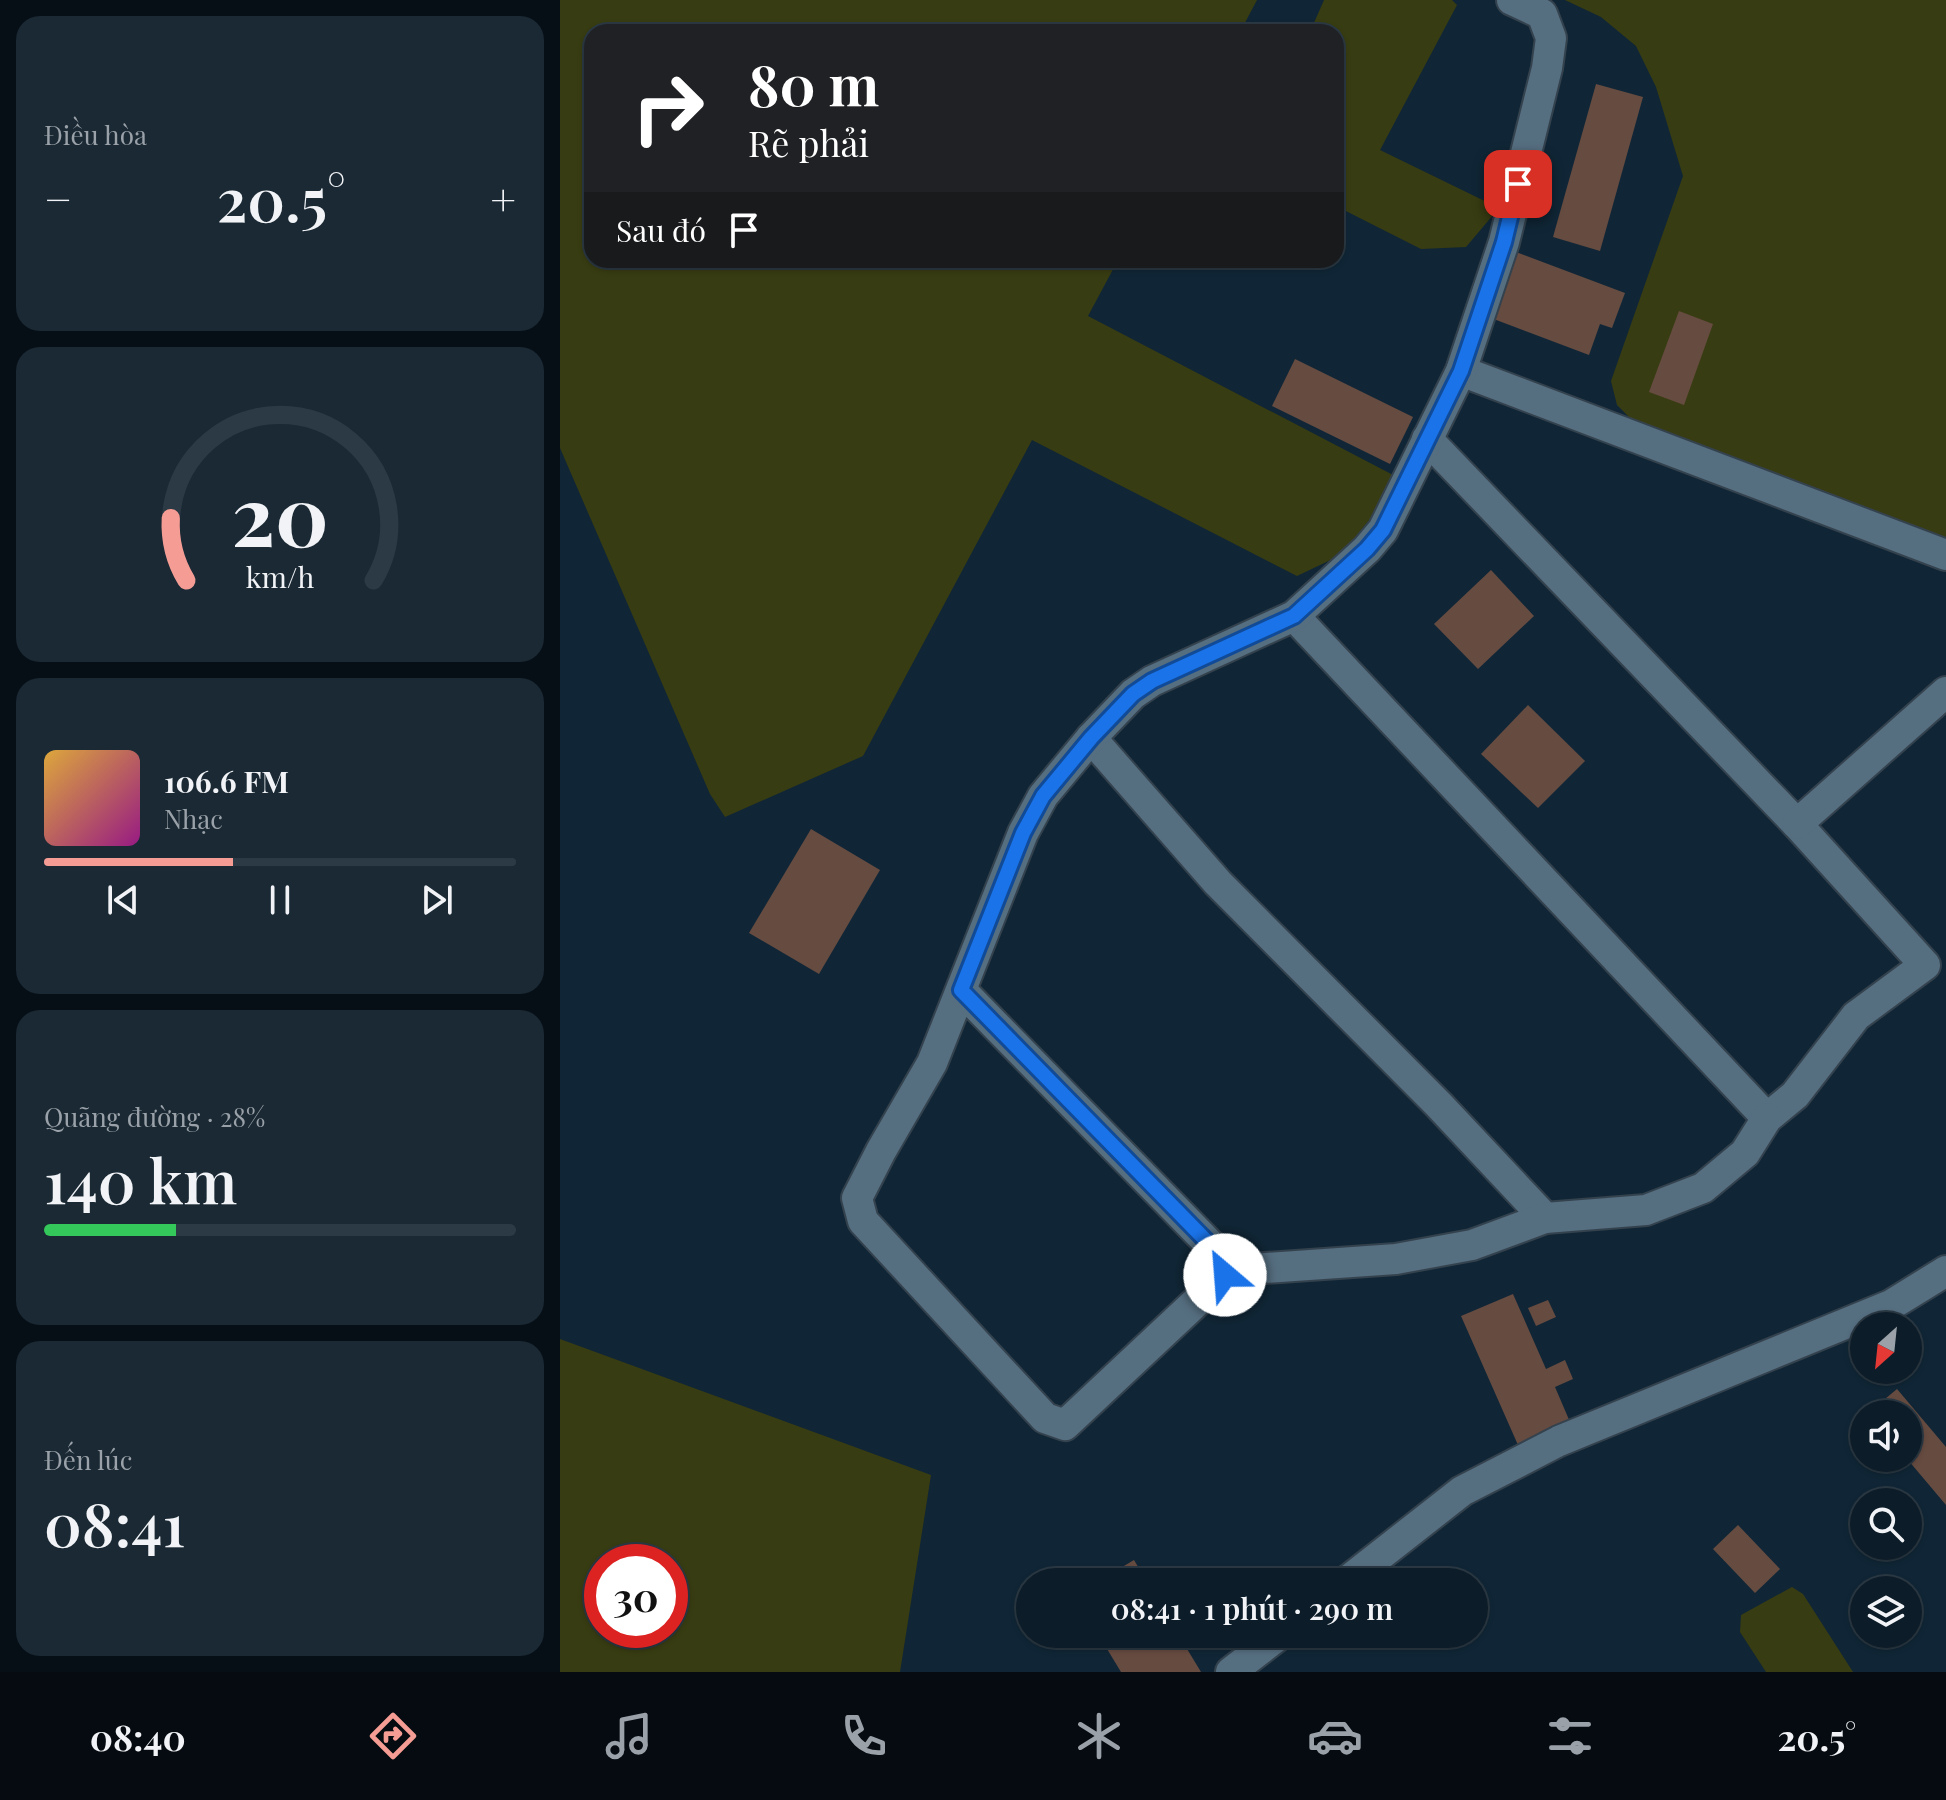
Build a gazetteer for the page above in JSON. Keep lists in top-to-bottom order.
{
  "north": "bottom left",
  "page": {
    "tile": [
      "Điều hòa",
      ["Quãng đường · 28%", "140 km"],
      ["Đến lúc", "08:41"]
    ],
    "turn": ["80 m", "Rẽ phải"],
    "heat": ["−", "20.5°", "+"],
    "then": "Sau đó",
    "song": ["106.6 FM", "Nhạc"],
    "limit": "30",
    "trip": "08:41 · 1 phút · 290 m",
    "tabs": ["08:40", "20.5°"],
    "gauge": ["20", "km/h"]
  }
}
